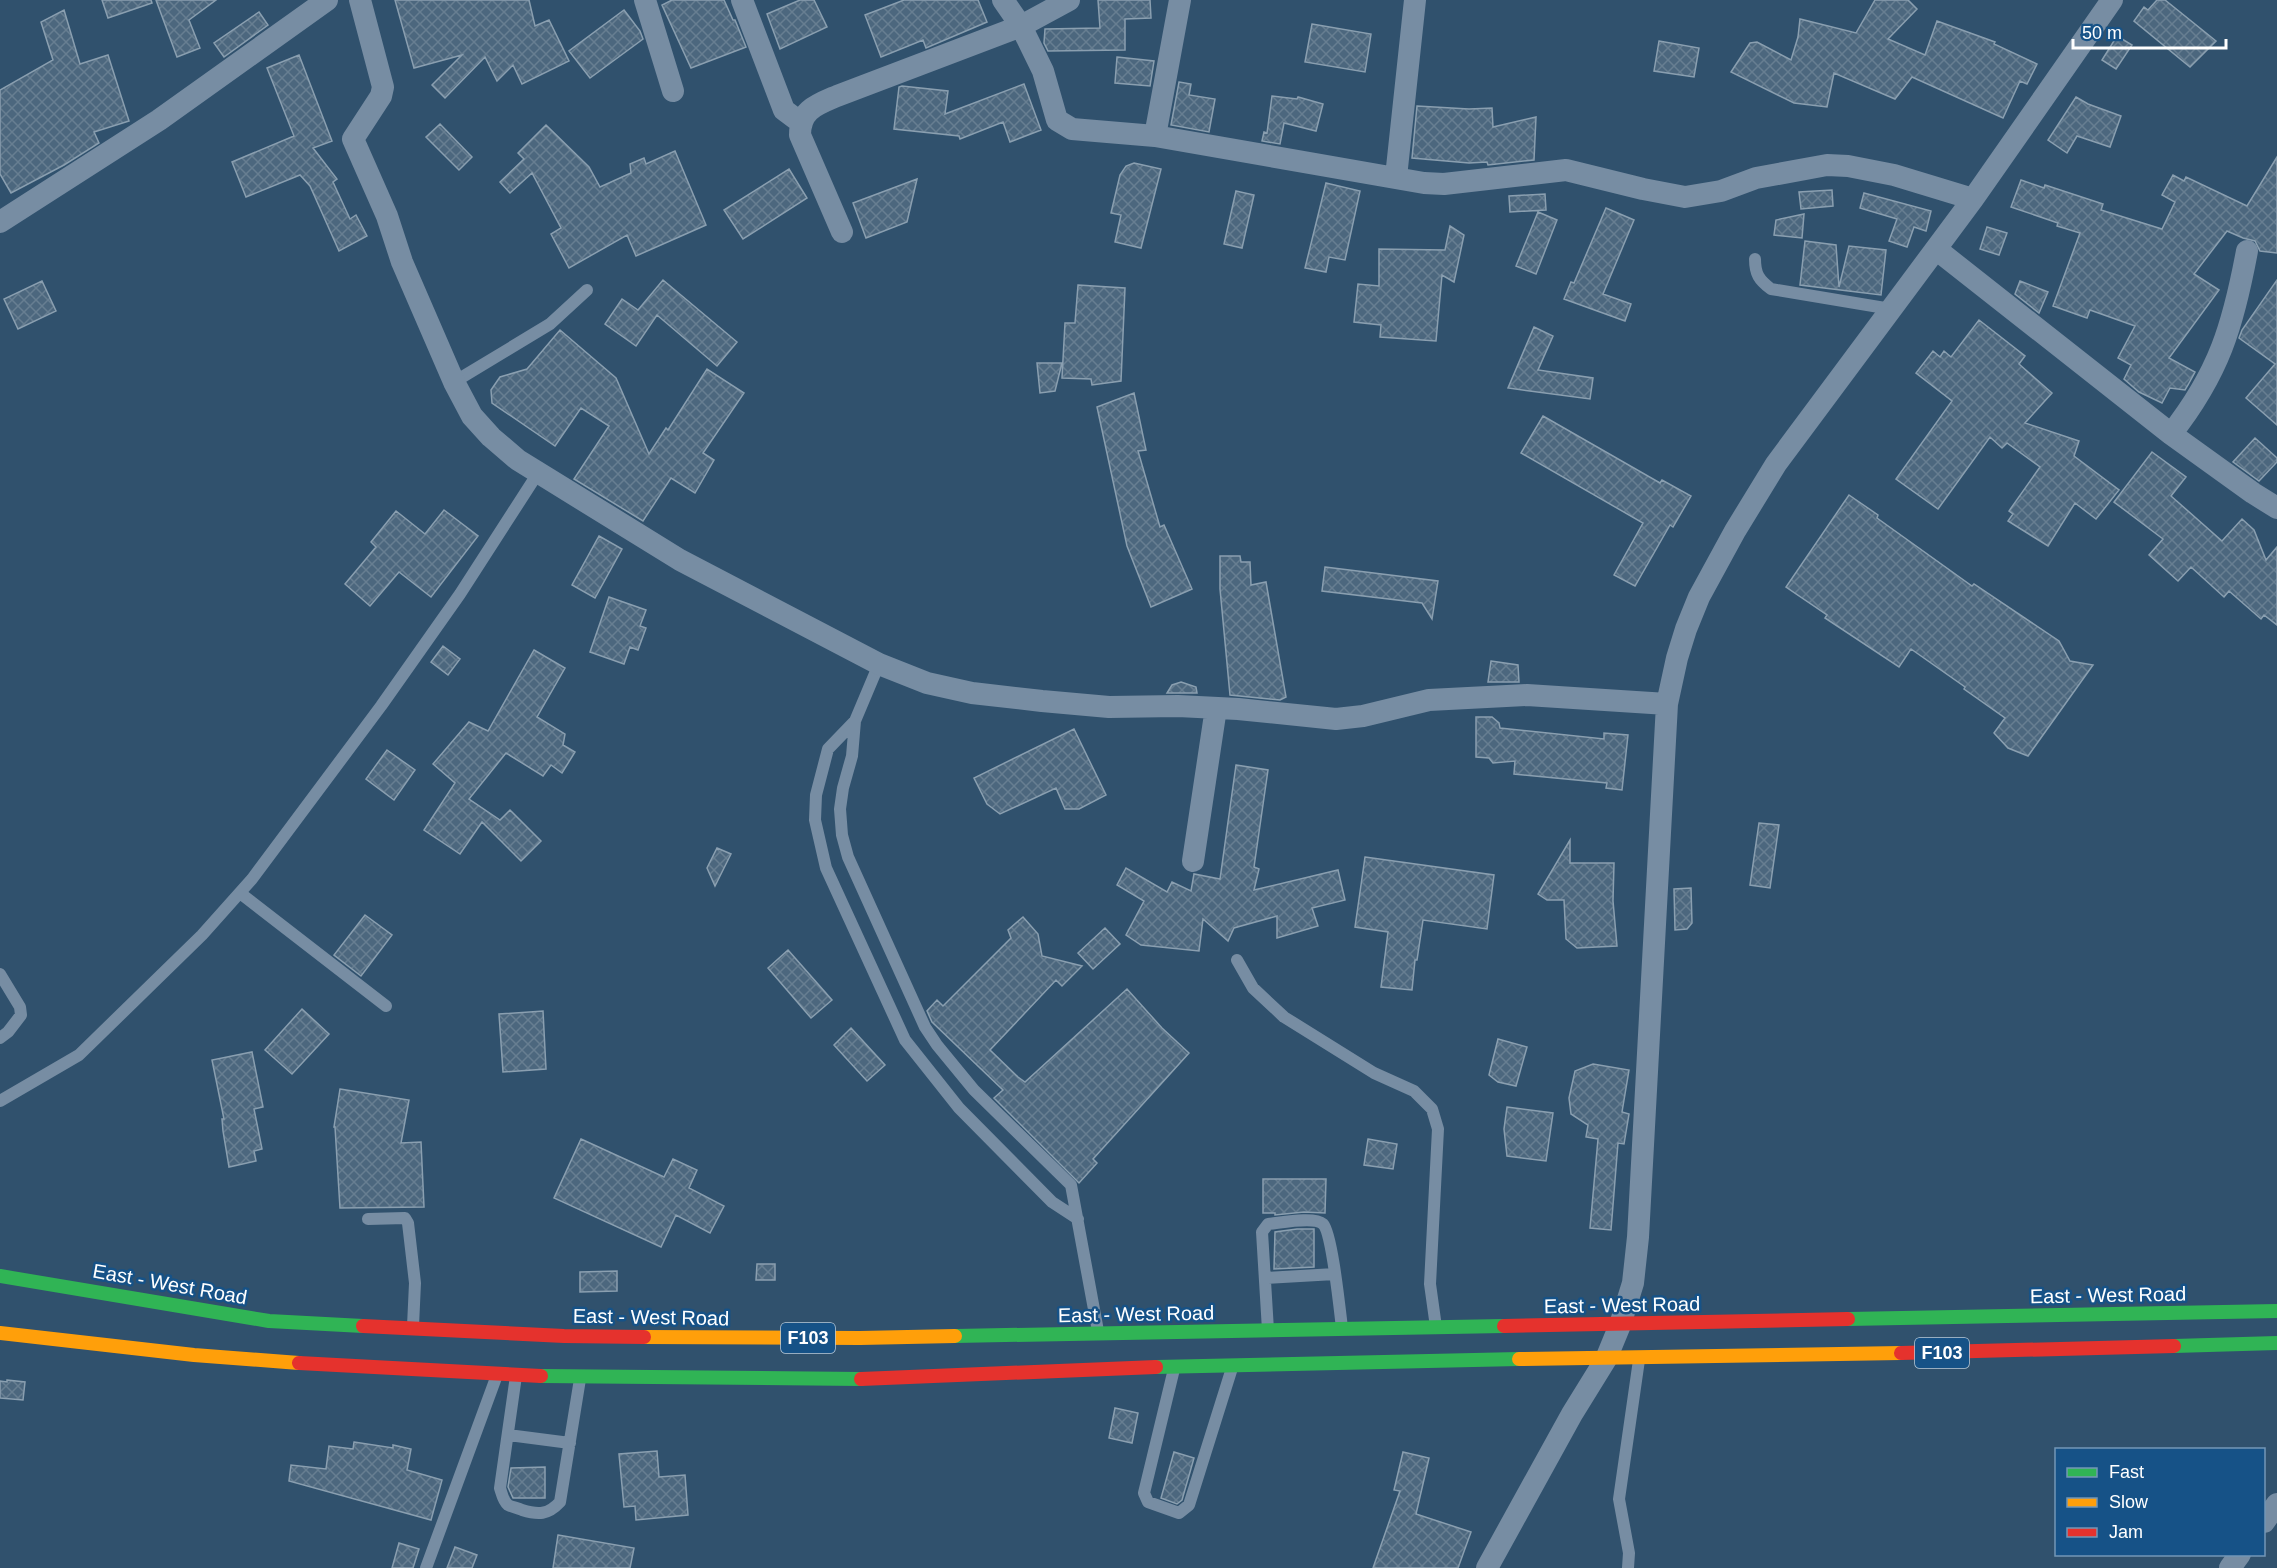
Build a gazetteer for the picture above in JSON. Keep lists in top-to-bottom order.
{
  "streets": {
    "main road": ["East - West Road", "F103"]
  },
  "legend": ["Fast", "Slow", "Jam"],
  "scale_bar": "50 m"
}
